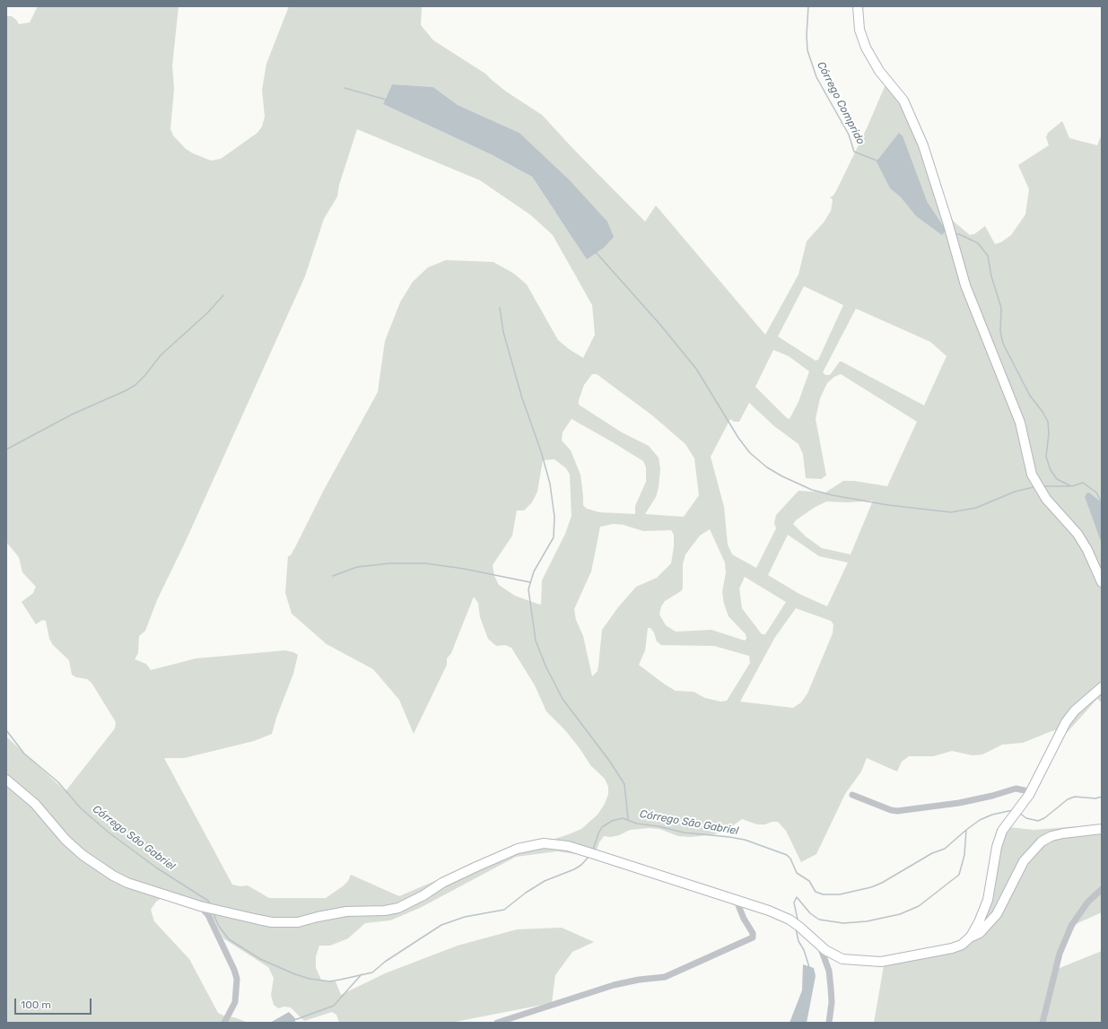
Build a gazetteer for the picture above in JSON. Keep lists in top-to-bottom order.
{
  "water": ["Córrego Comprido", "Córrego São Gabriel"],
  "scale_bar": "100 m"
}
